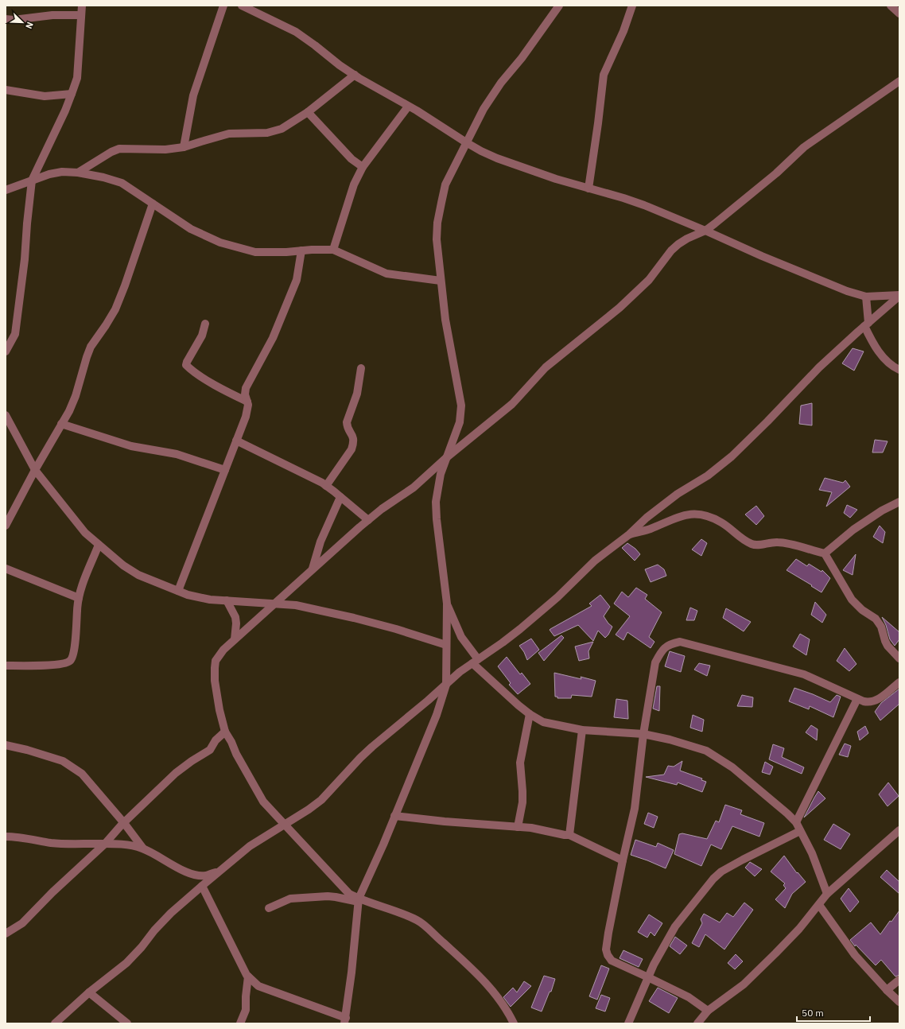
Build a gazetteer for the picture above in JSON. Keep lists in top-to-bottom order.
{
  "scale_bar": "50 m",
  "north": "bottom right"
}
